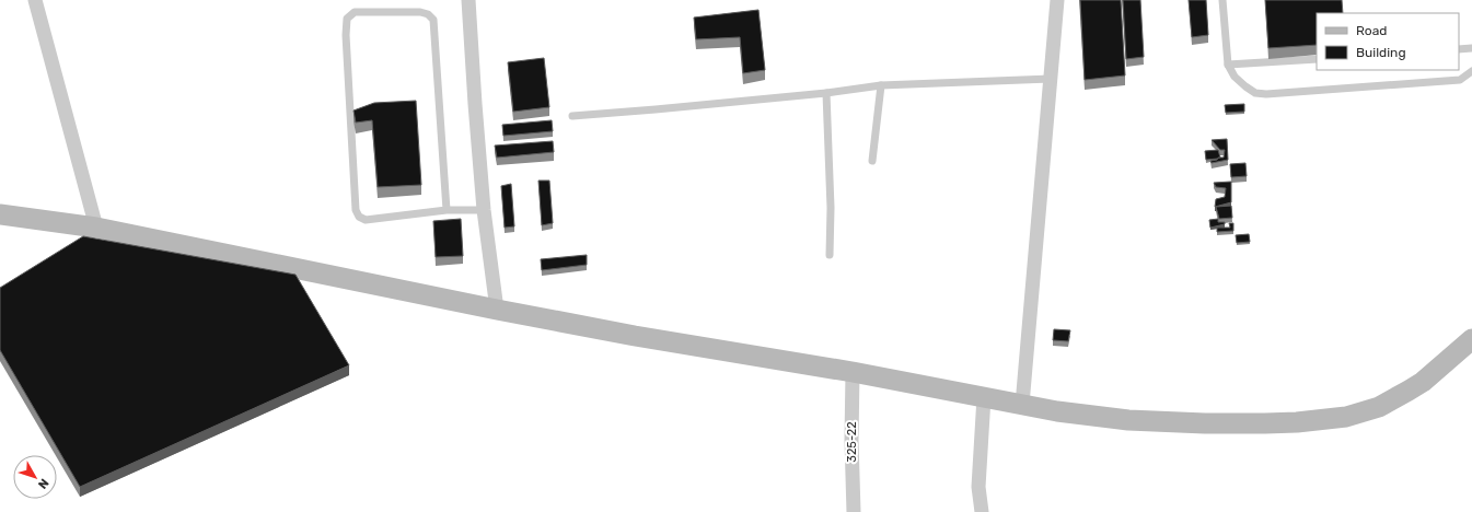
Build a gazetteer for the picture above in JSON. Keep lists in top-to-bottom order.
{
  "streets": {
    "street": ["325-22"]
  },
  "legend": ["Road", "Building"],
  "north": "bottom right"
}
